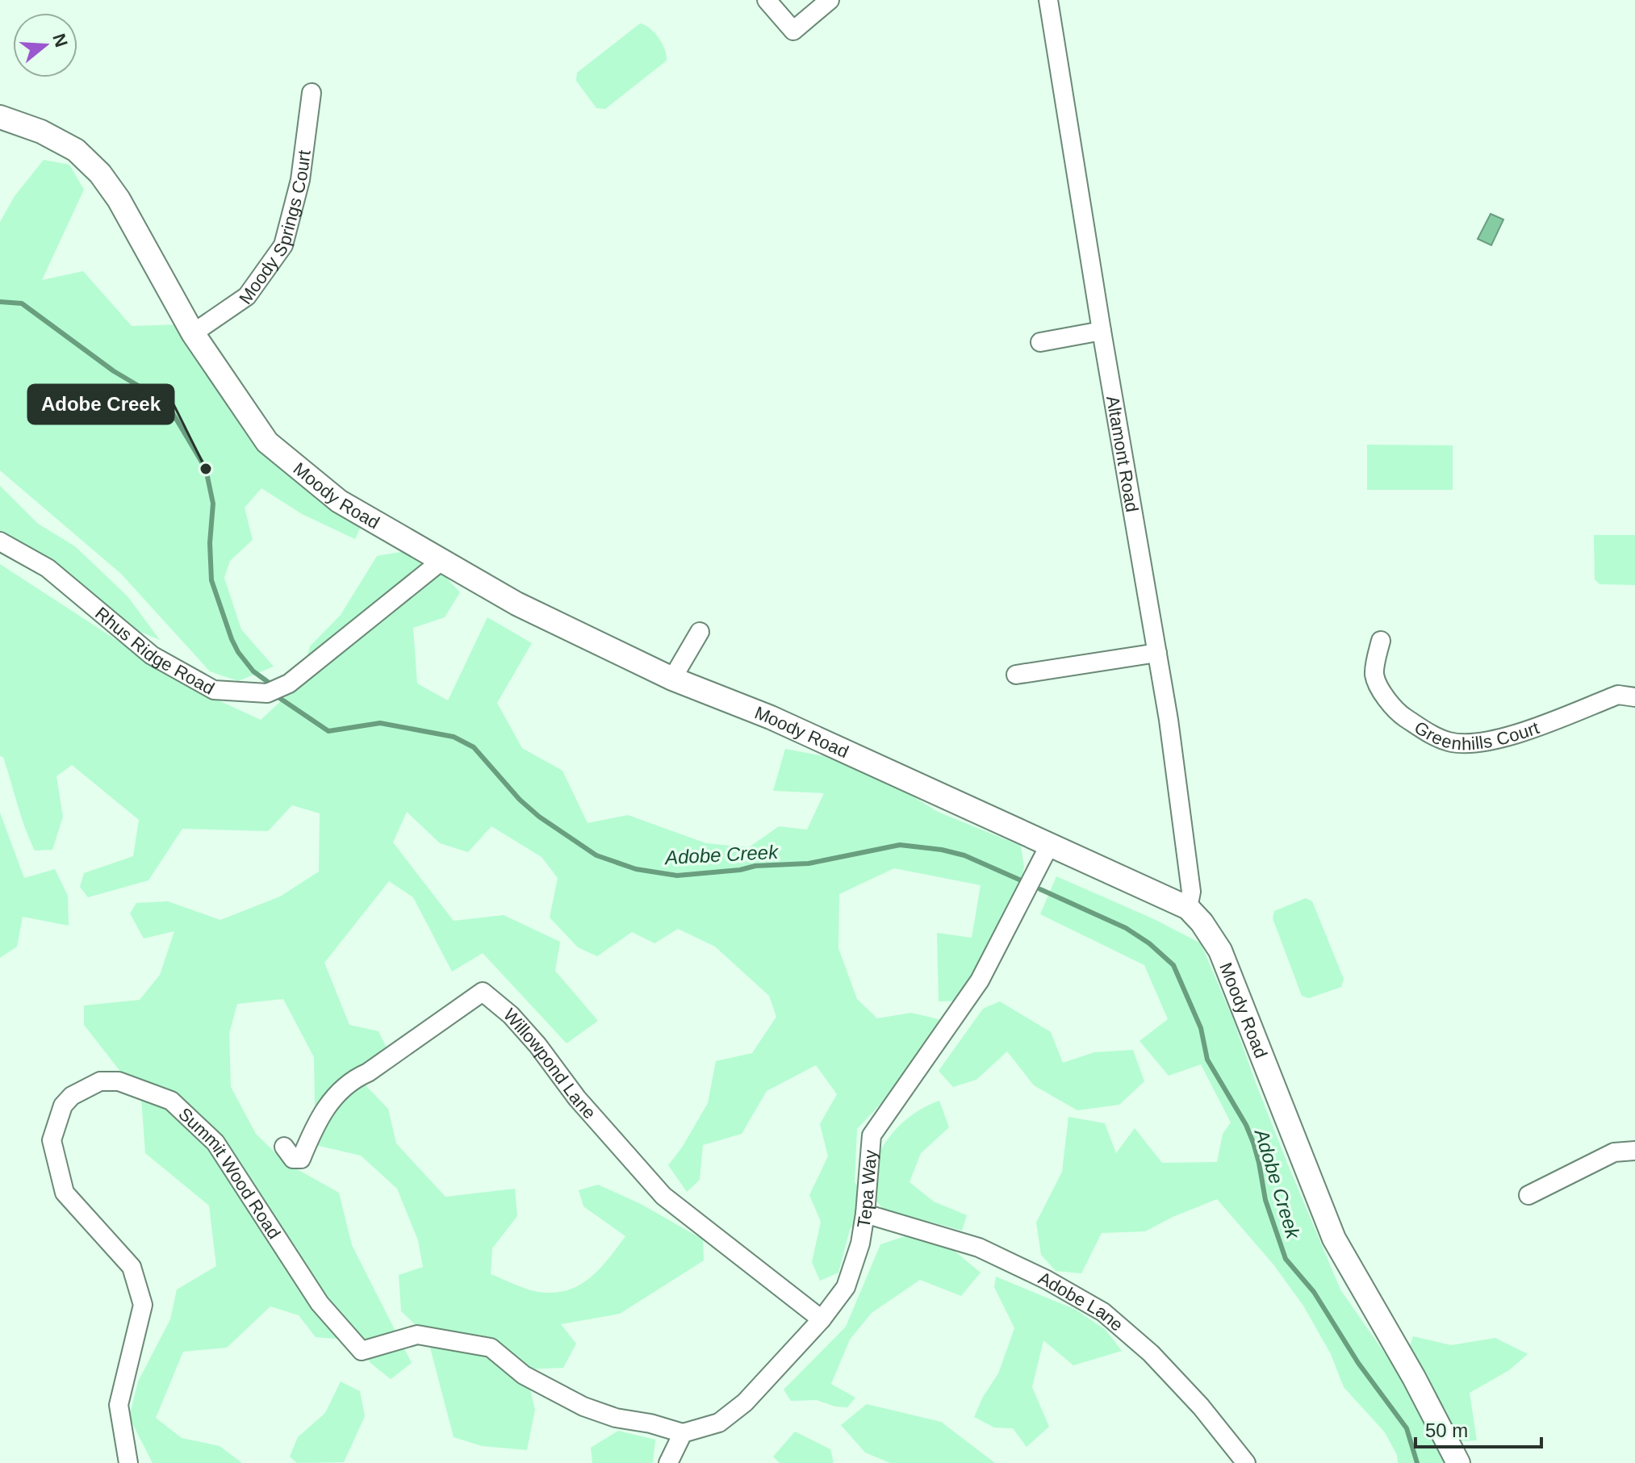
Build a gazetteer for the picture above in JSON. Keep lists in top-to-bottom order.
{
  "streets": {
    "street": [
      "Moody Springs Court",
      "Altamont Road",
      "Moody Road",
      "Rhus Ridge Road",
      "Greenhills Court",
      "Willowpond Lane",
      "Summit Wood Road",
      "Tepa Way",
      "Adobe Lane"
    ]
  },
  "crossings": [
    ["Moody Springs Court", "Moody Road"],
    ["Altamont Road", "Moody Road"],
    ["Moody Road", "Rhus Ridge Road"],
    ["Moody Road", "Tepa Way"],
    ["Willowpond Lane", "Tepa Way"],
    ["Summit Wood Road", "Tepa Way"],
    ["Tepa Way", "Adobe Lane"]
  ],
  "water": ["Adobe Creek"],
  "places": ["Adobe Creek"],
  "scale_bar": "50 m",
  "north": "right"
}
